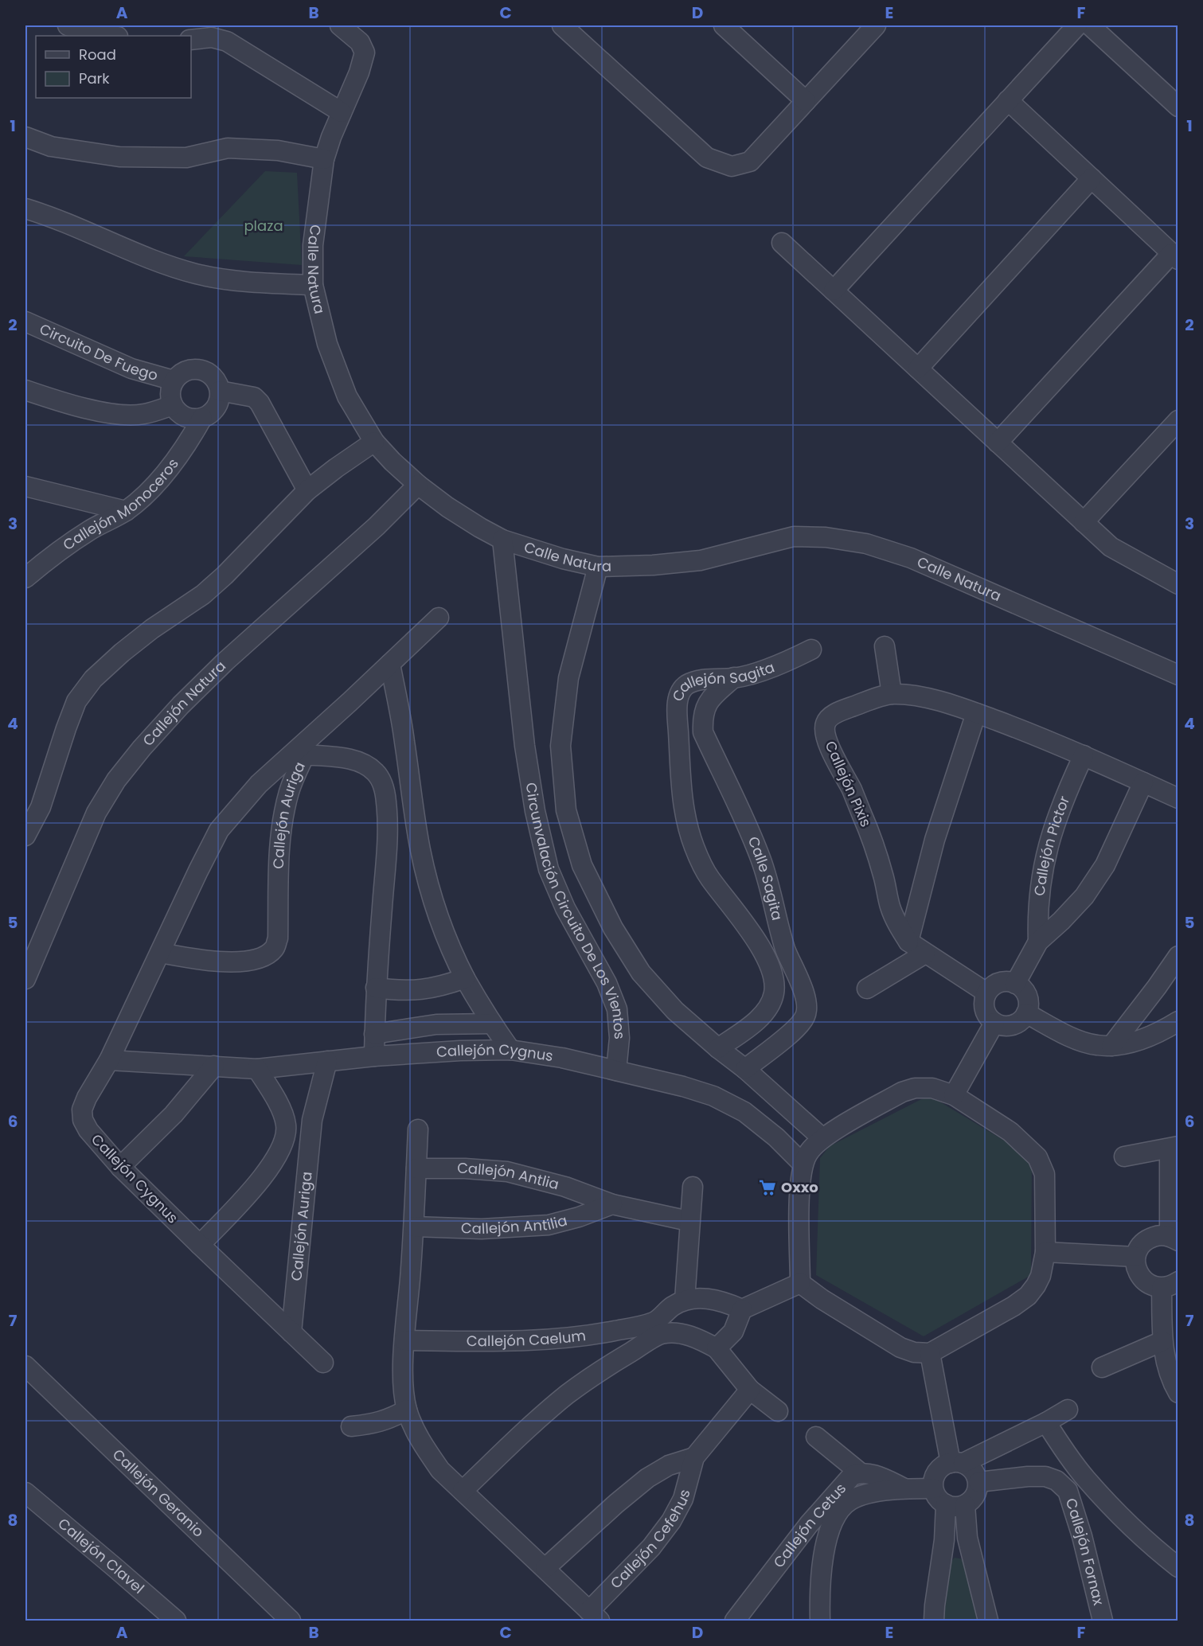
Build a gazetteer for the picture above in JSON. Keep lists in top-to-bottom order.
{
  "streets": {
    "street": [
      "Calle Natura",
      "Circuito De Fuego",
      "Callejón Monoceros",
      "Callejón Sagita",
      "Callejón Natura",
      "Callejón Pixis",
      "Callejón Auriga",
      "Callejón Pictor",
      "Calle Sagita",
      "Circunvalación Circuito De Los Vientos",
      "Callejón Cygnus",
      "Callejón Antlia",
      "Callejón Antilia",
      "Callejón Caelum",
      "Callejón Geranio",
      "Callejón Cetus",
      "Callejón Cefehus",
      "Callejón Fornax",
      "Callejón Clavel"
    ]
  },
  "crossings": [
    ["Calle Natura", "Callejón Natura"],
    ["Calle Natura", "Circunvalación Circuito De Los Vientos"],
    ["Circuito De Fuego", "Callejón Monoceros"],
    ["Callejón Sagita", "Calle Sagita"],
    ["Callejón Sagita", "Circunvalación Circuito De Los Vientos"],
    ["Callejón Pixis", "Callejón Pictor"],
    ["Callejón Auriga", "Callejón Cygnus"],
    ["Calle Sagita", "Circunvalación Circuito De Los Vientos"],
    ["Circunvalación Circuito De Los Vientos", "Callejón Cygnus"],
    ["Callejón Antlia", "Callejón Antilia"],
    ["Callejón Caelum", "Callejón Cefehus"],
    ["Callejón Cetus", "Callejón Fornax"]
  ],
  "parks": ["plaza"],
  "places": {
    "supermarket": ["Oxxo"]
  },
  "legend": ["Road", "Park"],
  "grid": {
    "columns": [
      "A",
      "B",
      "C",
      "D",
      "E",
      "F"
    ],
    "rows": [
      "1",
      "2",
      "3",
      "4",
      "5",
      "6",
      "7",
      "8"
    ]
  }
}
